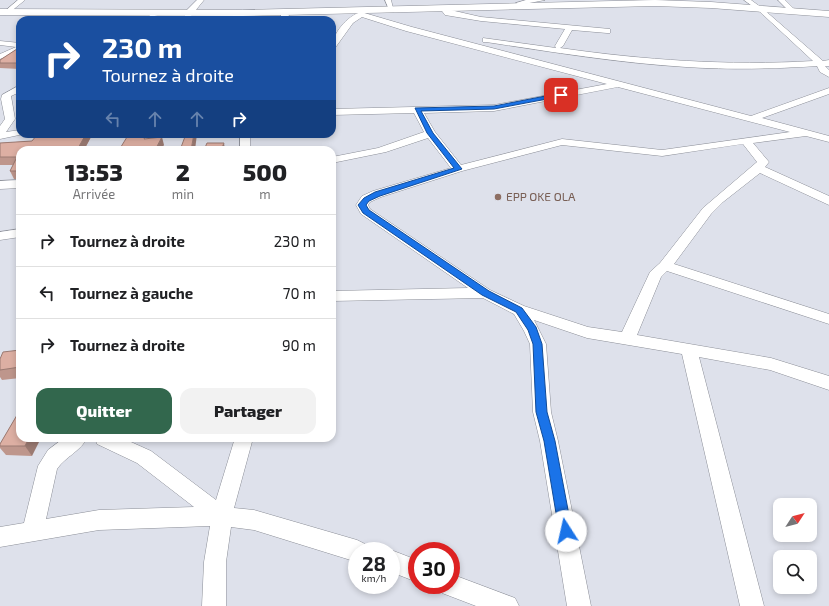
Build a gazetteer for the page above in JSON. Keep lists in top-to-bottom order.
{
  "places": ["EPP OKE OLA"],
  "north": "top right",
  "page": {
    "turn": ["230 m", "Tournez à droite"],
    "eta": [
      "13:53",
      "Arrivée",
      "2",
      "min",
      "500",
      "m"
    ],
    "list": [
      {
        "name": "Tournez à droite",
        "value": "230 m"
      },
      {
        "name": "Tournez à gauche",
        "value": "70 m"
      },
      {
        "name": "Tournez à droite",
        "value": "90 m"
      }
    ],
    "buttons": ["Quitter", "Partager"],
    "speed": "28 km/h",
    "limit": "30"
  }
}
